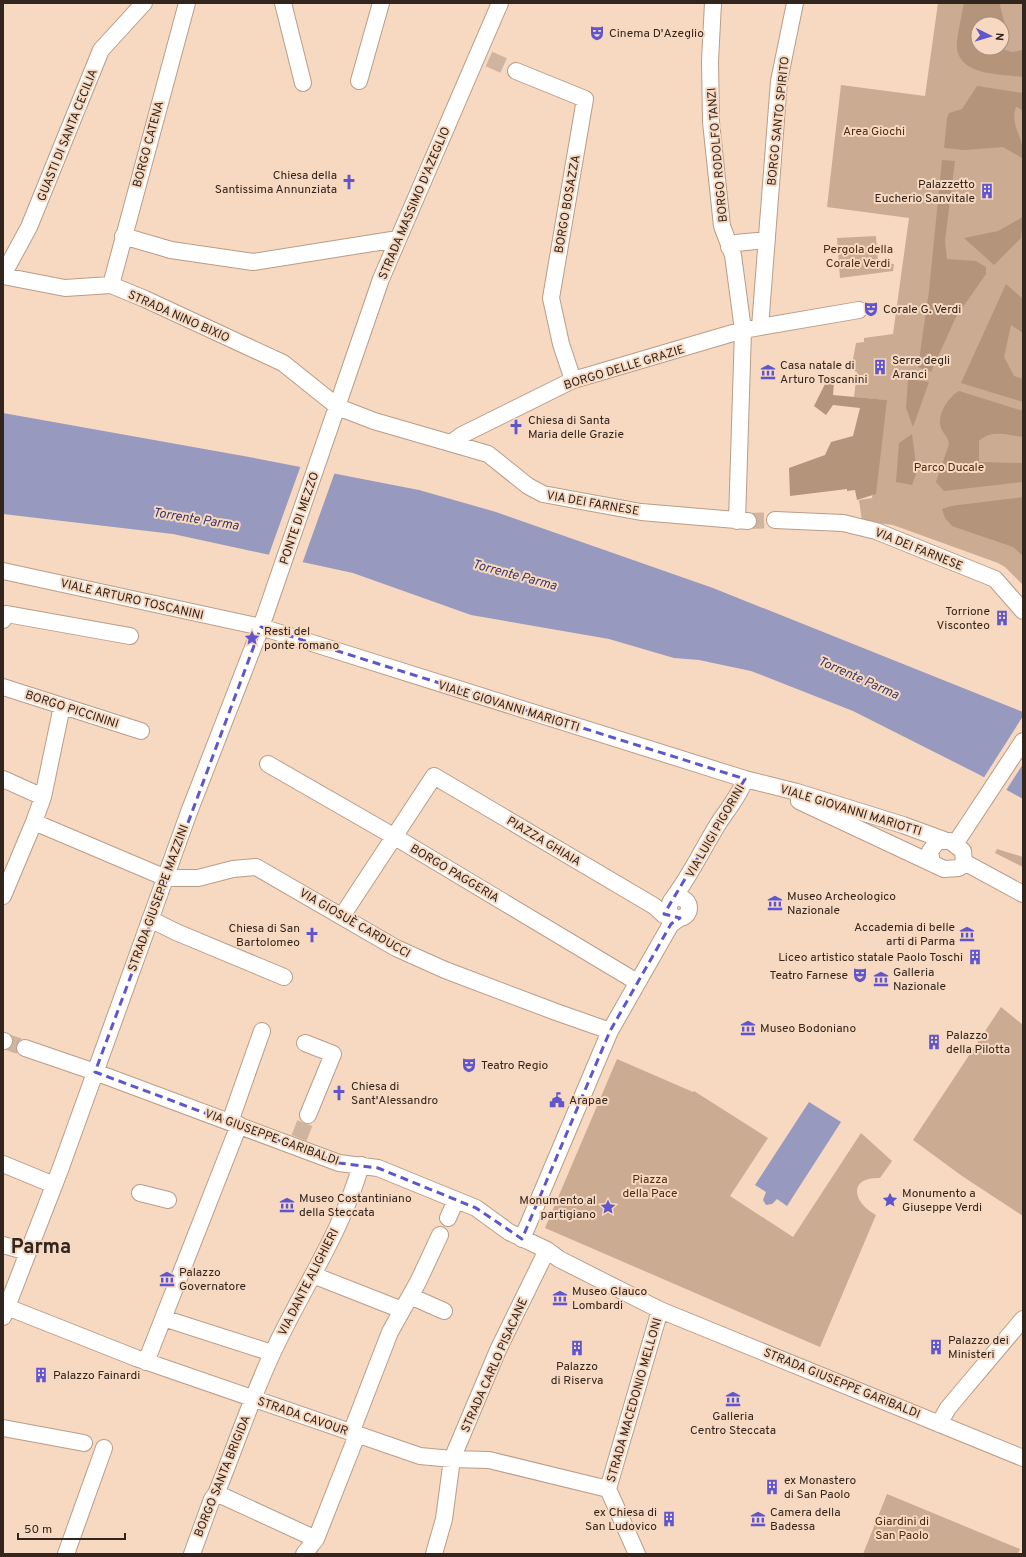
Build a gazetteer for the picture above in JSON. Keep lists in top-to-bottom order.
{
  "streets": {
    "street": [
      "BORGO SANTO SPIRITO",
      "GUASTI DI SANTA CECILIA",
      "BORGO CATENA",
      "BORGO RODOLFO TANZI",
      "STRADA MASSIMO D'AZEGLIO",
      "BORGO BOSAZZA",
      "STRADA NINO BIXIO",
      "BORGO DELLE GRAZIE",
      "VIA DEI FARNESE",
      "PONTE DI MEZZO",
      "VIALE ARTURO TOSCANINI",
      "VIALE GIOVANNI MARIOTTI",
      "BORGO PICCININI",
      "VIA LUIGI PIGORINI",
      "PIAZZA GHIAIA",
      "BORGO PAGGERIA",
      "STRADA GIUSEPPE MAZZINI",
      "VIA GIOSUÈ CARDUCCI",
      "VIA GIUSEPPE GARIBALDI",
      "VIA DANTE ALIGHIERI",
      "STRADA CARLO PISACANE",
      "STRADA GIUSEPPE GARIBALDI",
      "STRADA MACEDONIO MELLONI",
      "STRADA CAVOUR",
      "BORGO SANTA BRIGIDA"
    ]
  },
  "crossings": [
    ["BORGO SANTO SPIRITO", "BORGO DELLE GRAZIE"],
    ["GUASTI DI SANTA CECILIA", "STRADA NINO BIXIO"],
    ["BORGO CATENA", "STRADA NINO BIXIO"],
    ["BORGO RODOLFO TANZI", "BORGO DELLE GRAZIE"],
    ["BORGO RODOLFO TANZI", "VIA DEI FARNESE"],
    ["STRADA MASSIMO D'AZEGLIO", "STRADA NINO BIXIO"],
    ["STRADA MASSIMO D'AZEGLIO", "VIA DEI FARNESE"],
    ["STRADA MASSIMO D'AZEGLIO", "PONTE DI MEZZO"],
    ["BORGO BOSAZZA", "BORGO DELLE GRAZIE"],
    ["STRADA NINO BIXIO", "VIA DEI FARNESE"],
    ["BORGO DELLE GRAZIE", "VIA DEI FARNESE"],
    ["PONTE DI MEZZO", "VIALE ARTURO TOSCANINI"],
    ["PONTE DI MEZZO", "VIALE GIOVANNI MARIOTTI"],
    ["PONTE DI MEZZO", "STRADA GIUSEPPE MAZZINI"],
    ["VIALE ARTURO TOSCANINI", "VIALE GIOVANNI MARIOTTI"],
    ["VIALE ARTURO TOSCANINI", "STRADA GIUSEPPE MAZZINI"],
    ["VIALE GIOVANNI MARIOTTI", "VIA LUIGI PIGORINI"],
    ["VIALE GIOVANNI MARIOTTI", "STRADA GIUSEPPE MAZZINI"],
    ["VIA LUIGI PIGORINI", "PIAZZA GHIAIA"],
    ["VIA LUIGI PIGORINI", "BORGO PAGGERIA"],
    ["PIAZZA GHIAIA", "BORGO PAGGERIA"],
    ["STRADA GIUSEPPE MAZZINI", "VIA GIOSUÈ CARDUCCI"],
    ["STRADA GIUSEPPE MAZZINI", "VIA GIUSEPPE GARIBALDI"],
    ["STRADA GIUSEPPE MAZZINI", "STRADA CAVOUR"],
    ["VIA GIUSEPPE GARIBALDI", "VIA DANTE ALIGHIERI"],
    ["VIA GIUSEPPE GARIBALDI", "STRADA CARLO PISACANE"],
    ["VIA GIUSEPPE GARIBALDI", "STRADA GIUSEPPE GARIBALDI"],
    ["VIA GIUSEPPE GARIBALDI", "STRADA MACEDONIO MELLONI"],
    ["VIA DANTE ALIGHIERI", "STRADA CAVOUR"],
    ["VIA DANTE ALIGHIERI", "BORGO SANTA BRIGIDA"],
    ["STRADA CARLO PISACANE", "STRADA CAVOUR"],
    ["STRADA GIUSEPPE GARIBALDI", "STRADA MACEDONIO MELLONI"],
    ["STRADA MACEDONIO MELLONI", "STRADA CAVOUR"],
    ["STRADA CAVOUR", "BORGO SANTA BRIGIDA"]
  ],
  "districts": ["Parma"],
  "water": ["Torrente Parma"],
  "parks": [
    "Area Giochi",
    "Pergola della Corale Verdi",
    "Parco Ducale",
    "Piazza della Pace",
    "Giardini di San Paolo"
  ],
  "places": {
    "theatre": [
      "Cinema D'Azeglio",
      "Corale G. Verdi",
      "Teatro Farnese",
      "Teatro Regio"
    ],
    "church": [
      "Chiesa della Santissima Annunziata",
      "Chiesa di Santa Maria delle Grazie",
      "Chiesa di San Bartolomeo",
      "Chiesa di Sant'Alessandro"
    ],
    "building": [
      "Palazzetto Eucherio Sanvitale",
      "Serre degli Aranci",
      "Torrione Visconteo",
      "Liceo artistico statale Paolo Toschi",
      "Palazzo della Pilotta",
      "Palazzo dei Ministeri",
      "Palazzo di Riserva",
      "Palazzo Fainardi",
      "ex Monastero di San Paolo",
      "ex Chiesa di San Ludovico"
    ],
    "museum": [
      "Casa natale di Arturo Toscanini",
      "Museo Archeologico Nazionale",
      "Accademia di belle arti di Parma",
      "Galleria Nazionale",
      "Museo Bodoniano",
      "Museo Costantiniano della Steccata",
      "Palazzo Governatore",
      "Museo Glauco Lombardi",
      "Galleria Centro Steccata",
      "Camera della Badessa"
    ],
    "place": ["Resti del ponte romano", "Monumento a Giuseppe Verdi", "Monumento al partigiano"],
    "public building": ["Arapae"]
  },
  "scale_bar": "50 m",
  "north": "right"
}
